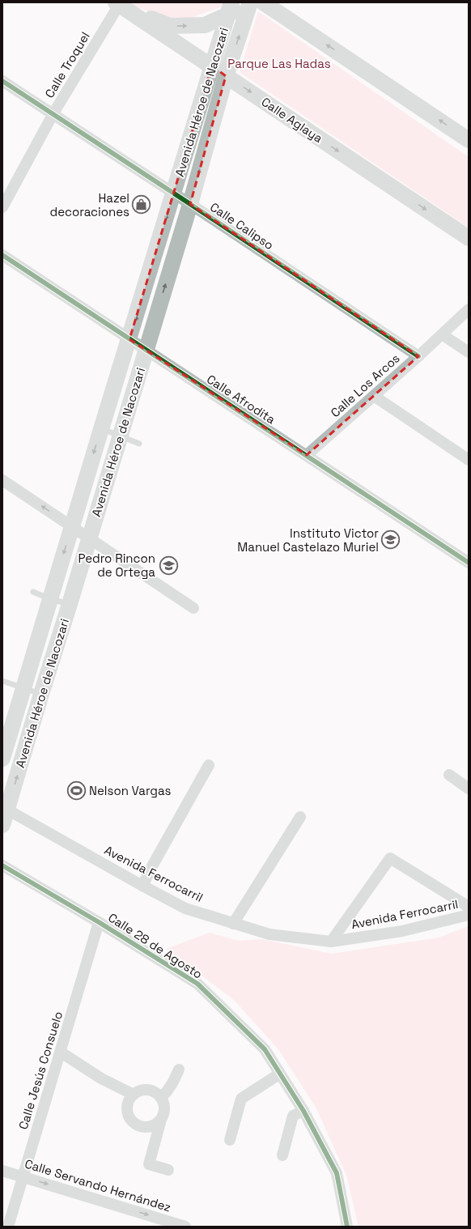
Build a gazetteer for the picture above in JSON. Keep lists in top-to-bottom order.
{
  "streets": {
    "main road": ["Avenida Héroe de Nacozari", "Calle Aglaya"],
    "street": [
      "Calle Troquel",
      "Calle Calipso",
      "Calle Los Arcos",
      "Calle Afrodita",
      "Avenida Ferrocarril",
      "Calle 28 de Agosto",
      "Calle Jesús Consuelo",
      "Calle Servando Hernández"
    ]
  },
  "crossings": [
    ["Calle Troquel", "Calle Aglaya"],
    ["Calle Troquel", "Calle Calipso"],
    ["Avenida Héroe de Nacozari", "Calle Aglaya"],
    ["Avenida Héroe de Nacozari", "Calle Calipso"],
    ["Avenida Héroe de Nacozari", "Calle Afrodita"],
    ["Avenida Héroe de Nacozari", "Avenida Ferrocarril"],
    ["Calle Calipso", "Calle Los Arcos"],
    ["Calle Los Arcos", "Calle Afrodita"],
    ["Calle 28 de Agosto", "Calle Jesús Consuelo"],
    ["Calle Jesús Consuelo", "Calle Servando Hernández"]
  ],
  "one_way": ["Calle Servando Hernández"],
  "parks": ["Parque Las Hadas"],
  "places": {
    "shop": ["Hazel decoraciones"],
    "school or university": ["Instituto Victor Manuel Castelazo Muriel", "Pedro Rincon de Ortega"],
    "sports": ["Nelson Vargas"]
  }
}
